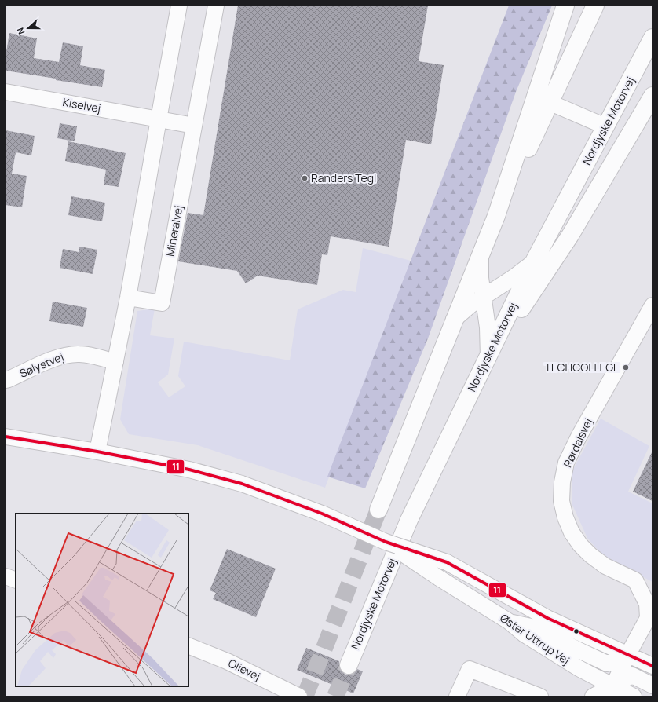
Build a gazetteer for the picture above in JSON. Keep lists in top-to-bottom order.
{
  "streets": {
    "highway": ["Nordjyske Motorvej"],
    "street": [
      "Kiselvej",
      "Mineralvej",
      "Sølystvej",
      "Rørdalsvej",
      "Øster Uttrup Vej",
      "Olievej"
    ]
  },
  "places": ["Randers Tegl", "TECHCOLLEGE"],
  "lines": ["transit line 11"],
  "north": "left"
}
